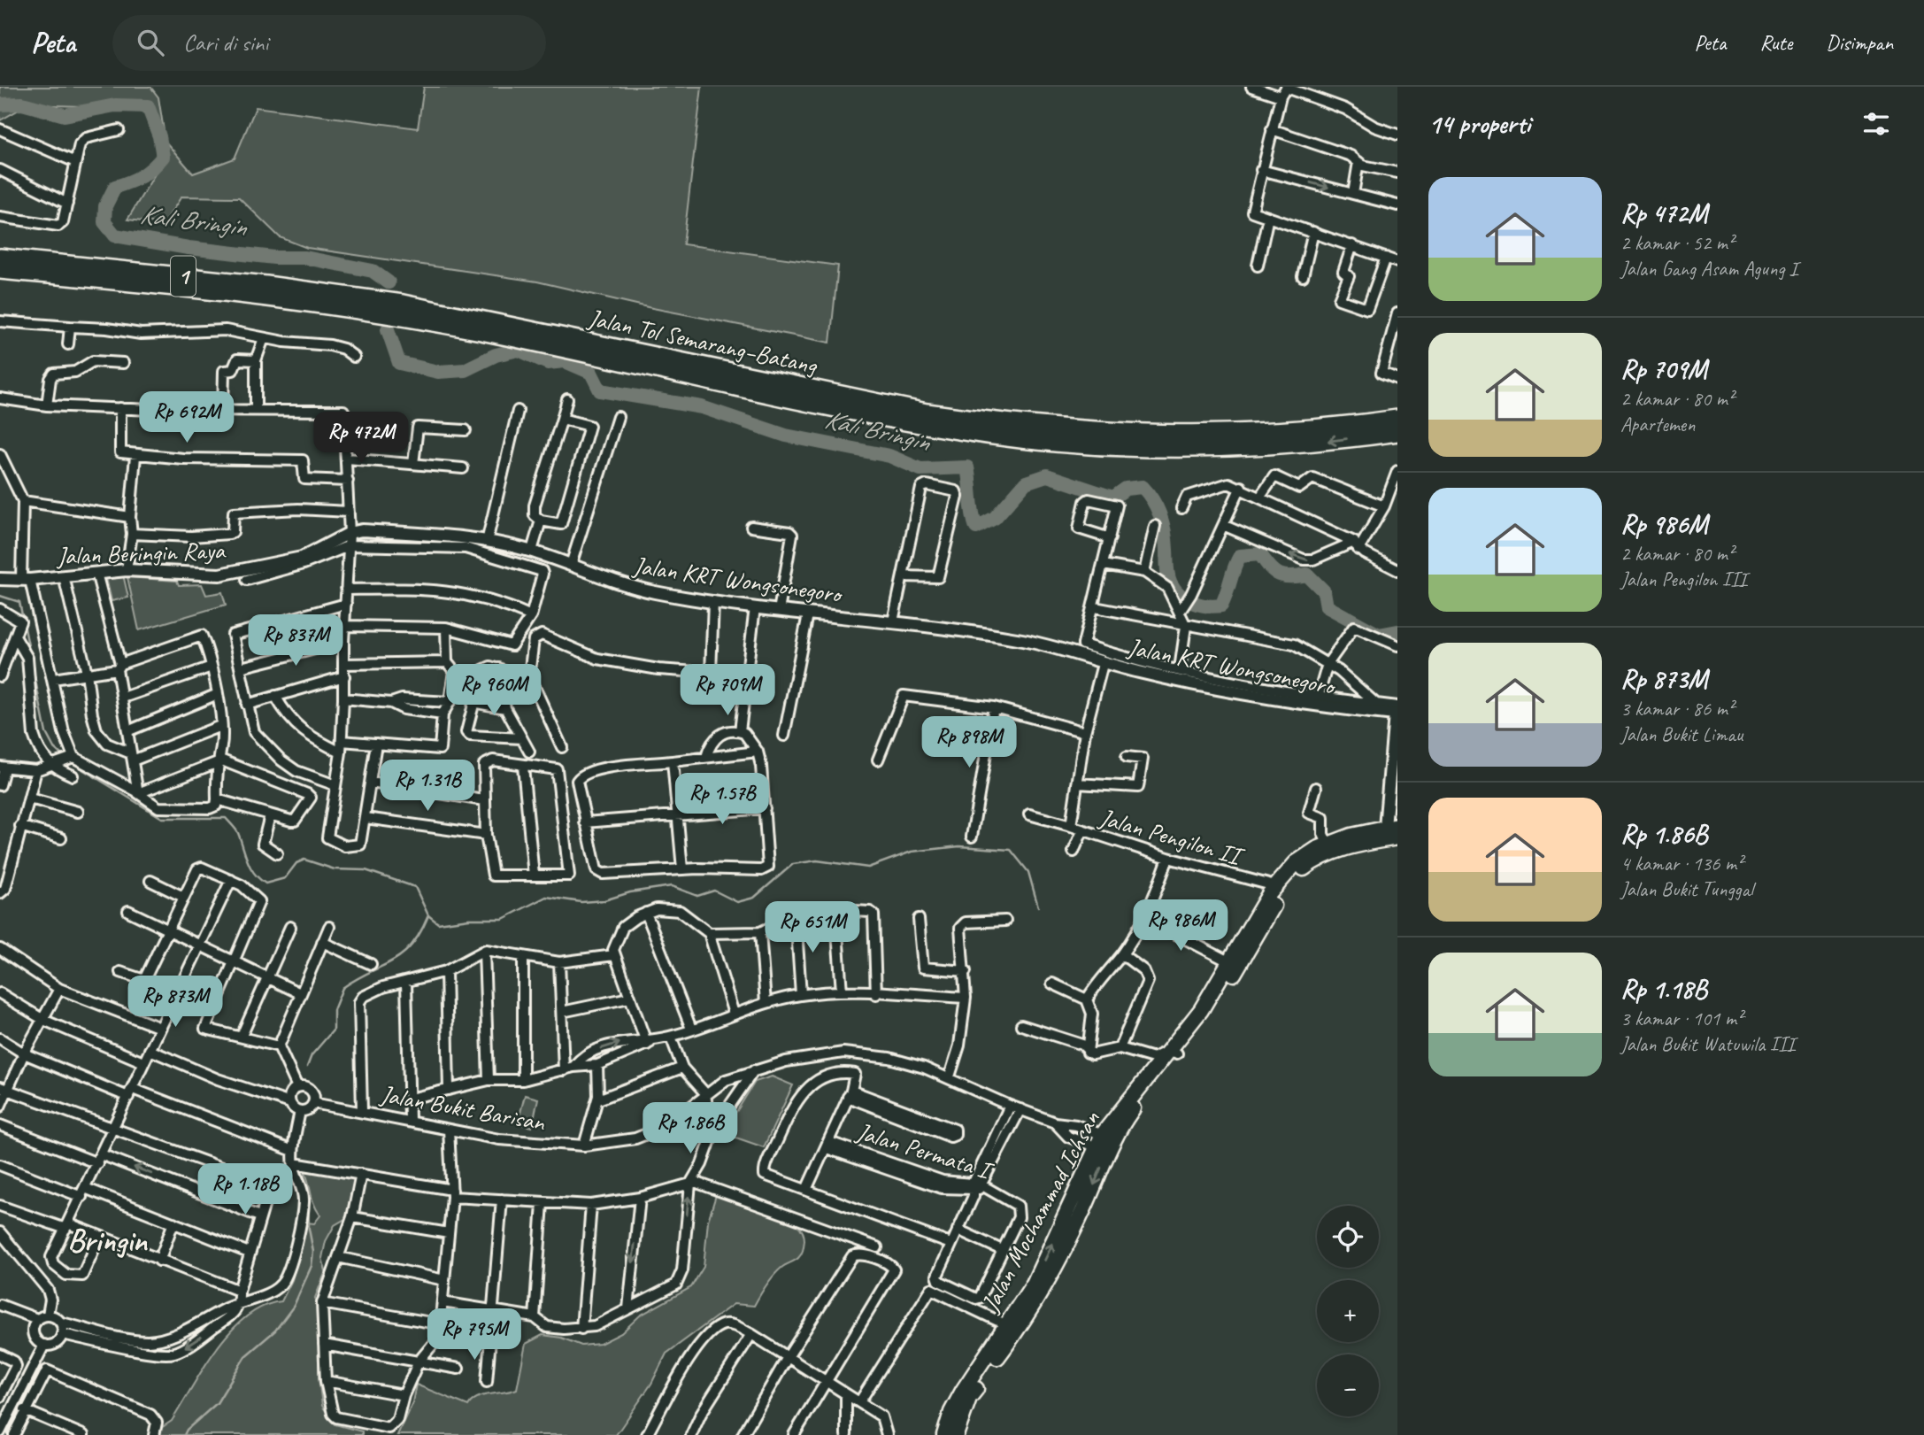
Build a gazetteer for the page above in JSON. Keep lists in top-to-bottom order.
{
  "streets": {
    "highway": ["1", "Jalan Tol Semarang–Batang"],
    "main road": ["Jalan Mochammad Ichsan"],
    "street": [
      "Jalan Beringin Raya",
      "Jalan KRT Wongsonegoro",
      "Jalan Pengilon II",
      "Jalan Bukit Barisan",
      "Jalan Permata I"
    ]
  },
  "crossings": [
    ["Jalan Beringin Raya", "Jalan KRT Wongsonegoro"],
    ["Jalan KRT Wongsonegoro", "Jalan Pengilon II"],
    ["Jalan Pengilon II", "Jalan Mochammad Ichsan"],
    ["Jalan Bukit Barisan", "Jalan Mochammad Ichsan"]
  ],
  "districts": ["Bringin"],
  "water": ["Kali Bringin"],
  "page": {
    "header": "Peta",
    "search": "Cari di sini",
    "nav": ["Peta", "Rute", "Disimpan"],
    "heading": "14 properti",
    "list": [
      {
        "name": "Rp 472M",
        "note": "2 kamar · 52 m² · Jalan Gang Asam Agung I"
      },
      {
        "name": "Rp 709M",
        "note": "2 kamar · 80 m² · Apartemen"
      },
      {
        "name": "Rp 986M",
        "note": "2 kamar · 80 m² · Jalan Pengilon III"
      },
      {
        "name": "Rp 873M",
        "note": "3 kamar · 86 m² · Jalan Bukit Limau"
      },
      {
        "name": "Rp 1.86B",
        "note": "4 kamar · 136 m² · Jalan Bukit Tunggal"
      },
      {
        "name": "Rp 1.18B",
        "note": "3 kamar · 101 m² · Jalan Bukit Watuwila III"
      }
    ],
    "price": [
      "Rp 692M",
      "Rp 472M",
      "Rp 837M",
      "Rp 960M",
      "Rp 709M",
      "Rp 898M",
      "Rp 1.31B",
      "Rp 1.57B",
      "Rp 986M",
      "Rp 651M",
      "Rp 873M",
      "Rp 1.86B",
      "Rp 1.18B",
      "Rp 795M"
    ],
    "map_buttons": ["+", "−"]
  }
}
